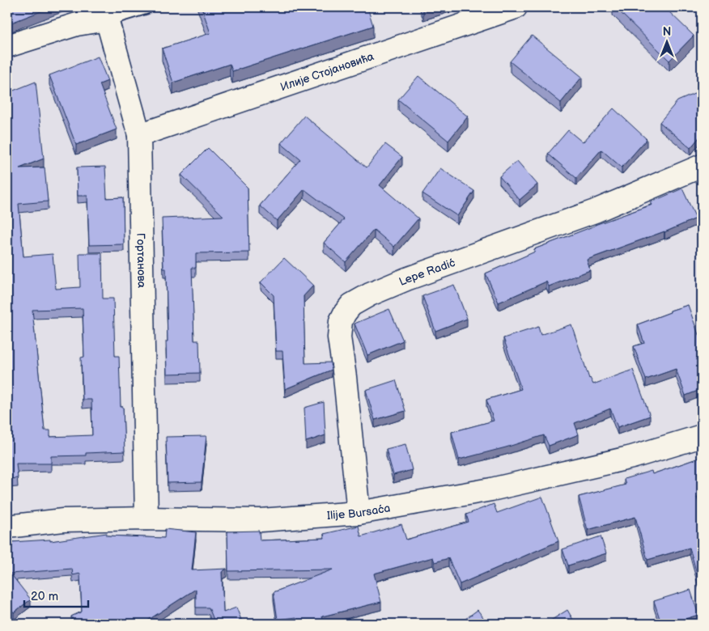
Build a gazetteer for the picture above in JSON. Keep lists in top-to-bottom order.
{
  "streets": {
    "street": [
      "Илије Стојановића",
      "Гортанова",
      "Lepe Radić",
      "Ilije Bursaća"
    ]
  },
  "crossings": [
    ["Илије Стојановића", "Гортанова"],
    ["Гортанова", "Ilije Bursaća"],
    ["Lepe Radić", "Ilije Bursaća"]
  ],
  "scale_bar": "20 m",
  "north": "top"
}
